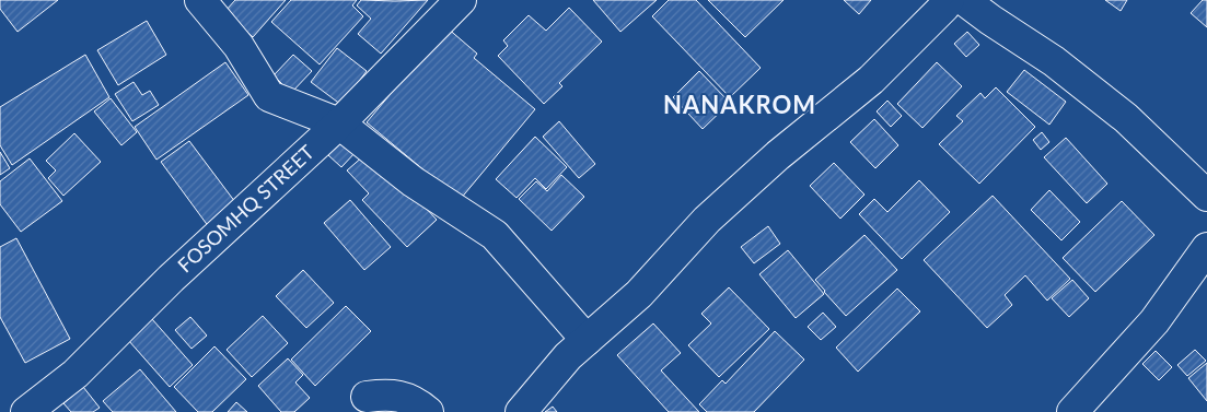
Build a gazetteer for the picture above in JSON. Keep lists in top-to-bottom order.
{
  "streets": {
    "street": ["FOSOMHQ STREET"]
  },
  "districts": ["NANAKROM"]
}
